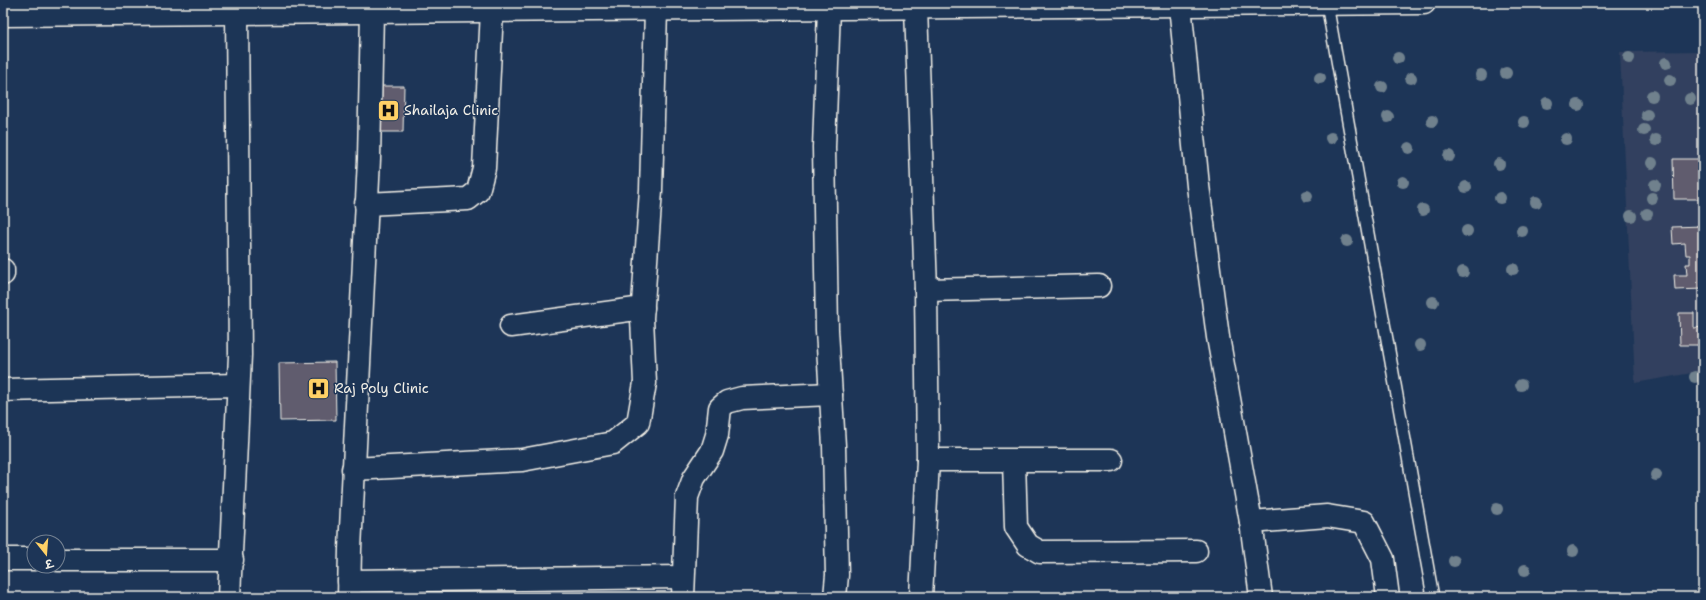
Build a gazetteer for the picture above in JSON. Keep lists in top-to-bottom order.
{
  "places": {
    "hospital": ["Shailaja Clinic", "Raj Poly Clinic"]
  },
  "north": "bottom"
}
